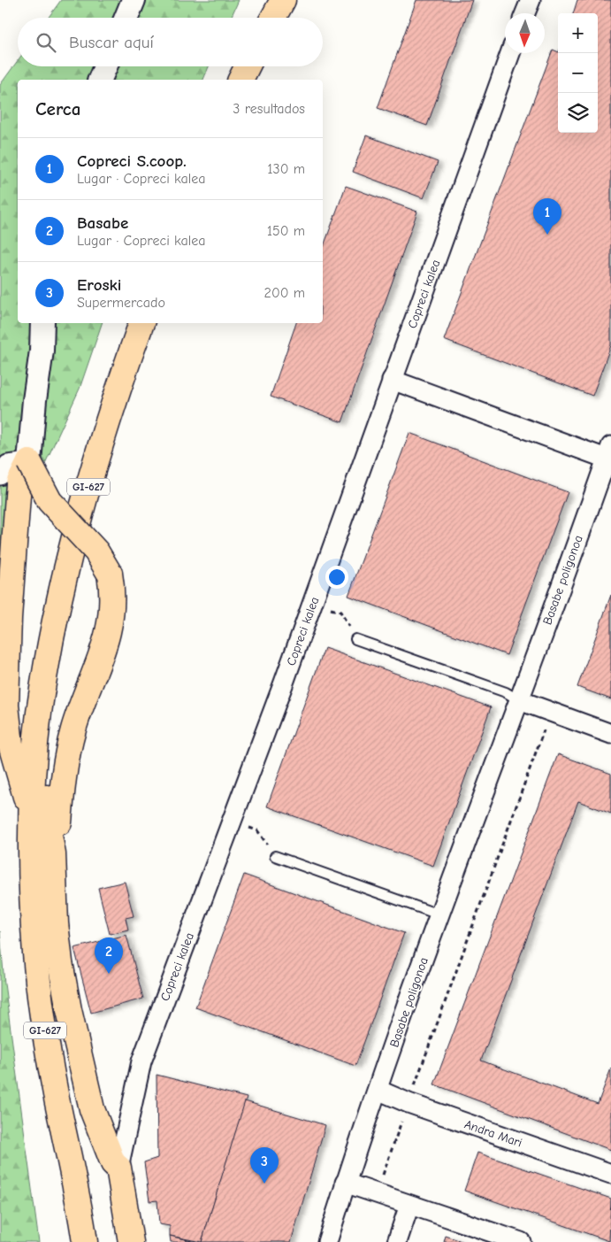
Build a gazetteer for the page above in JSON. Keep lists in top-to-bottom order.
{
  "streets": {
    "main road": ["GI-627"],
    "street": ["Copreci kalea", "Basabe poligonoa", "Andra Mari"]
  },
  "crossings": [
    ["Copreci kalea", "GI-627"],
    ["Copreci kalea", "Basabe poligonoa"],
    ["Basabe poligonoa", "Andra Mari"]
  ],
  "north": "bottom",
  "page": {
    "map_buttons": ["+", "−"],
    "search": "Buscar aquí",
    "heading": ["Cerca", "3 resultados"],
    "list": [
      {
        "mark": "1",
        "name": "Copreci S.coop.",
        "note": "Lugar · Copreci kalea",
        "value": "130 m"
      },
      {
        "mark": "2",
        "name": "Basabe",
        "note": "Lugar · Copreci kalea",
        "value": "150 m"
      },
      {
        "mark": "3",
        "name": "Eroski",
        "note": "Supermercado",
        "value": "200 m"
      }
    ],
    "pins": ["1", "2", "3"]
  }
}
